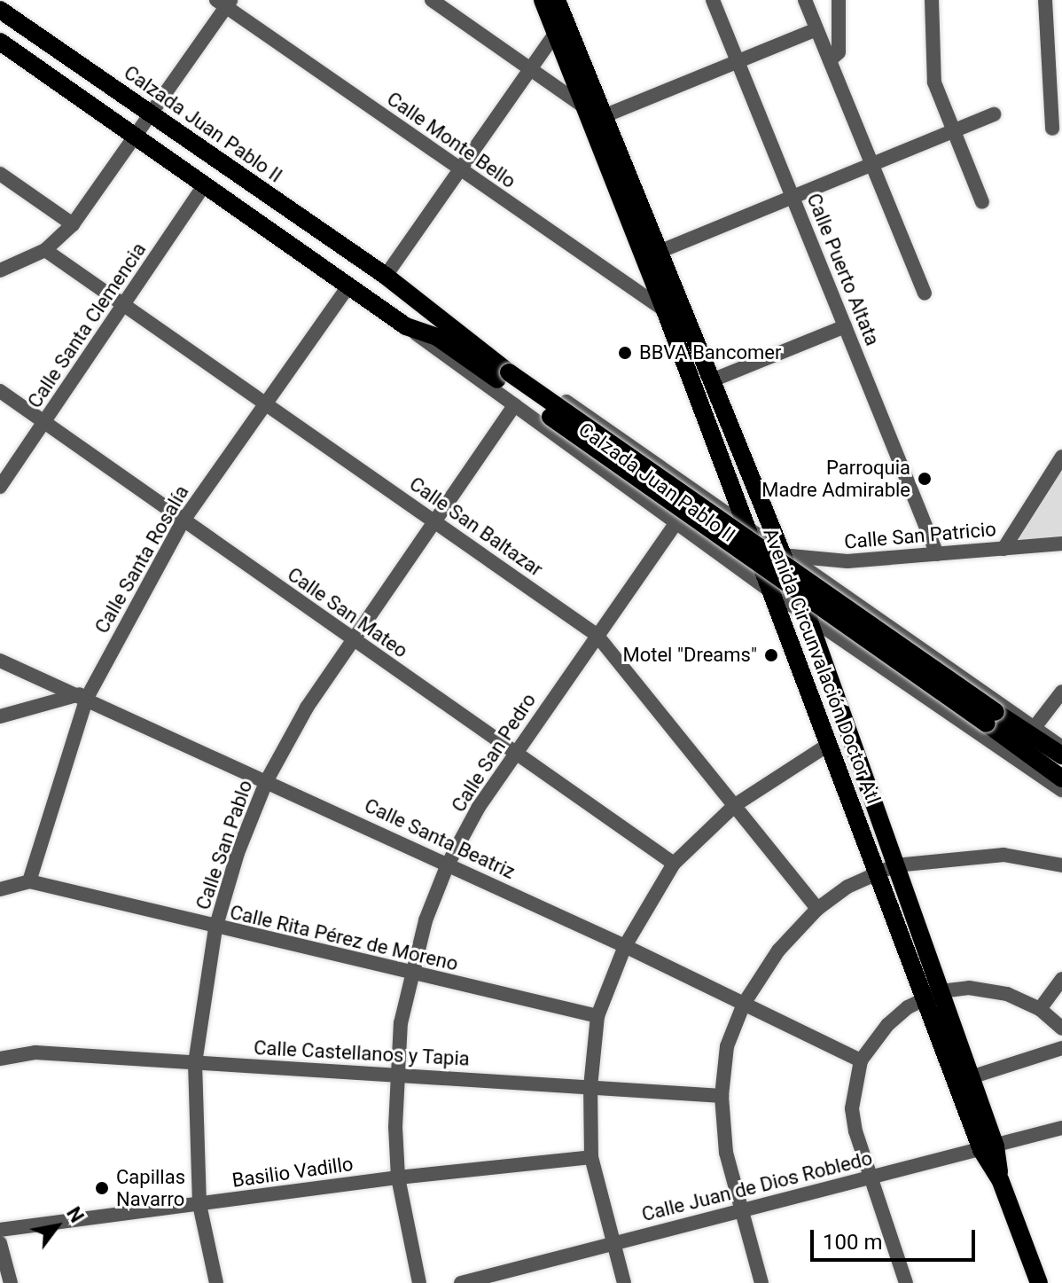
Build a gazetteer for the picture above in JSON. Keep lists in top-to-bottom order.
{
  "streets": {
    "main road": ["Calzada Juan Pablo II", "Avenida Circunvalación Doctor Atl"],
    "street": [
      "Calle Monte Bello",
      "Calle Puerto Altata",
      "Calle Santa Clemencia",
      "Calle San Baltazar",
      "Calle San Patricio",
      "Calle Santa Rosalía",
      "Calle San Mateo",
      "Calle San Pedro",
      "Calle Santa Beatriz",
      "Calle San Pablo",
      "Calle Rita Pérez de Moreno",
      "Calle Castellanos y Tapia",
      "Basilio Vadillo",
      "Calle Juan de Dios Robledo"
    ]
  },
  "crossings": [
    ["Calzada Juan Pablo II", "Calle Santa Clemencia"],
    ["Calzada Juan Pablo II", "Calle San Patricio"],
    ["Calzada Juan Pablo II", "Calle Santa Rosalía"],
    ["Calzada Juan Pablo II", "Avenida Circunvalación Doctor Atl"],
    ["Calzada Juan Pablo II", "Calle San Pedro"],
    ["Calzada Juan Pablo II", "Calle San Pablo"],
    ["Calle Monte Bello", "Avenida Circunvalación Doctor Atl"],
    ["Calle Puerto Altata", "Calle San Patricio"],
    ["Calle Santa Clemencia", "Calle San Baltazar"],
    ["Calle Santa Clemencia", "Calle San Mateo"],
    ["Calle San Baltazar", "Calle Santa Rosalía"],
    ["Calle San Baltazar", "Calle San Pedro"],
    ["Calle San Baltazar", "Calle San Pablo"],
    ["Calle San Patricio", "Avenida Circunvalación Doctor Atl"],
    ["Calle Santa Rosalía", "Calle San Mateo"],
    ["Calle Santa Rosalía", "Calle Santa Beatriz"],
    ["Calle Santa Rosalía", "Calle Rita Pérez de Moreno"],
    ["Calle San Mateo", "Calle San Pedro"],
    ["Calle San Mateo", "Calle San Pablo"],
    ["Avenida Circunvalación Doctor Atl", "Calle Juan de Dios Robledo"],
    ["Calle San Pedro", "Calle Santa Beatriz"],
    ["Calle San Pedro", "Calle Rita Pérez de Moreno"],
    ["Calle San Pedro", "Calle Castellanos y Tapia"],
    ["Calle San Pedro", "Basilio Vadillo"],
    ["Calle Santa Beatriz", "Calle San Pablo"],
    ["Calle San Pablo", "Calle Rita Pérez de Moreno"],
    ["Calle San Pablo", "Calle Castellanos y Tapia"],
    ["Calle San Pablo", "Basilio Vadillo"]
  ],
  "places": [
    "BBVA Bancomer",
    "Parroquia Madre Admirable",
    "Motel \"Dreams\"",
    "Capillas Navarro"
  ],
  "scale_bar": "100 m",
  "north": "top right"
}
